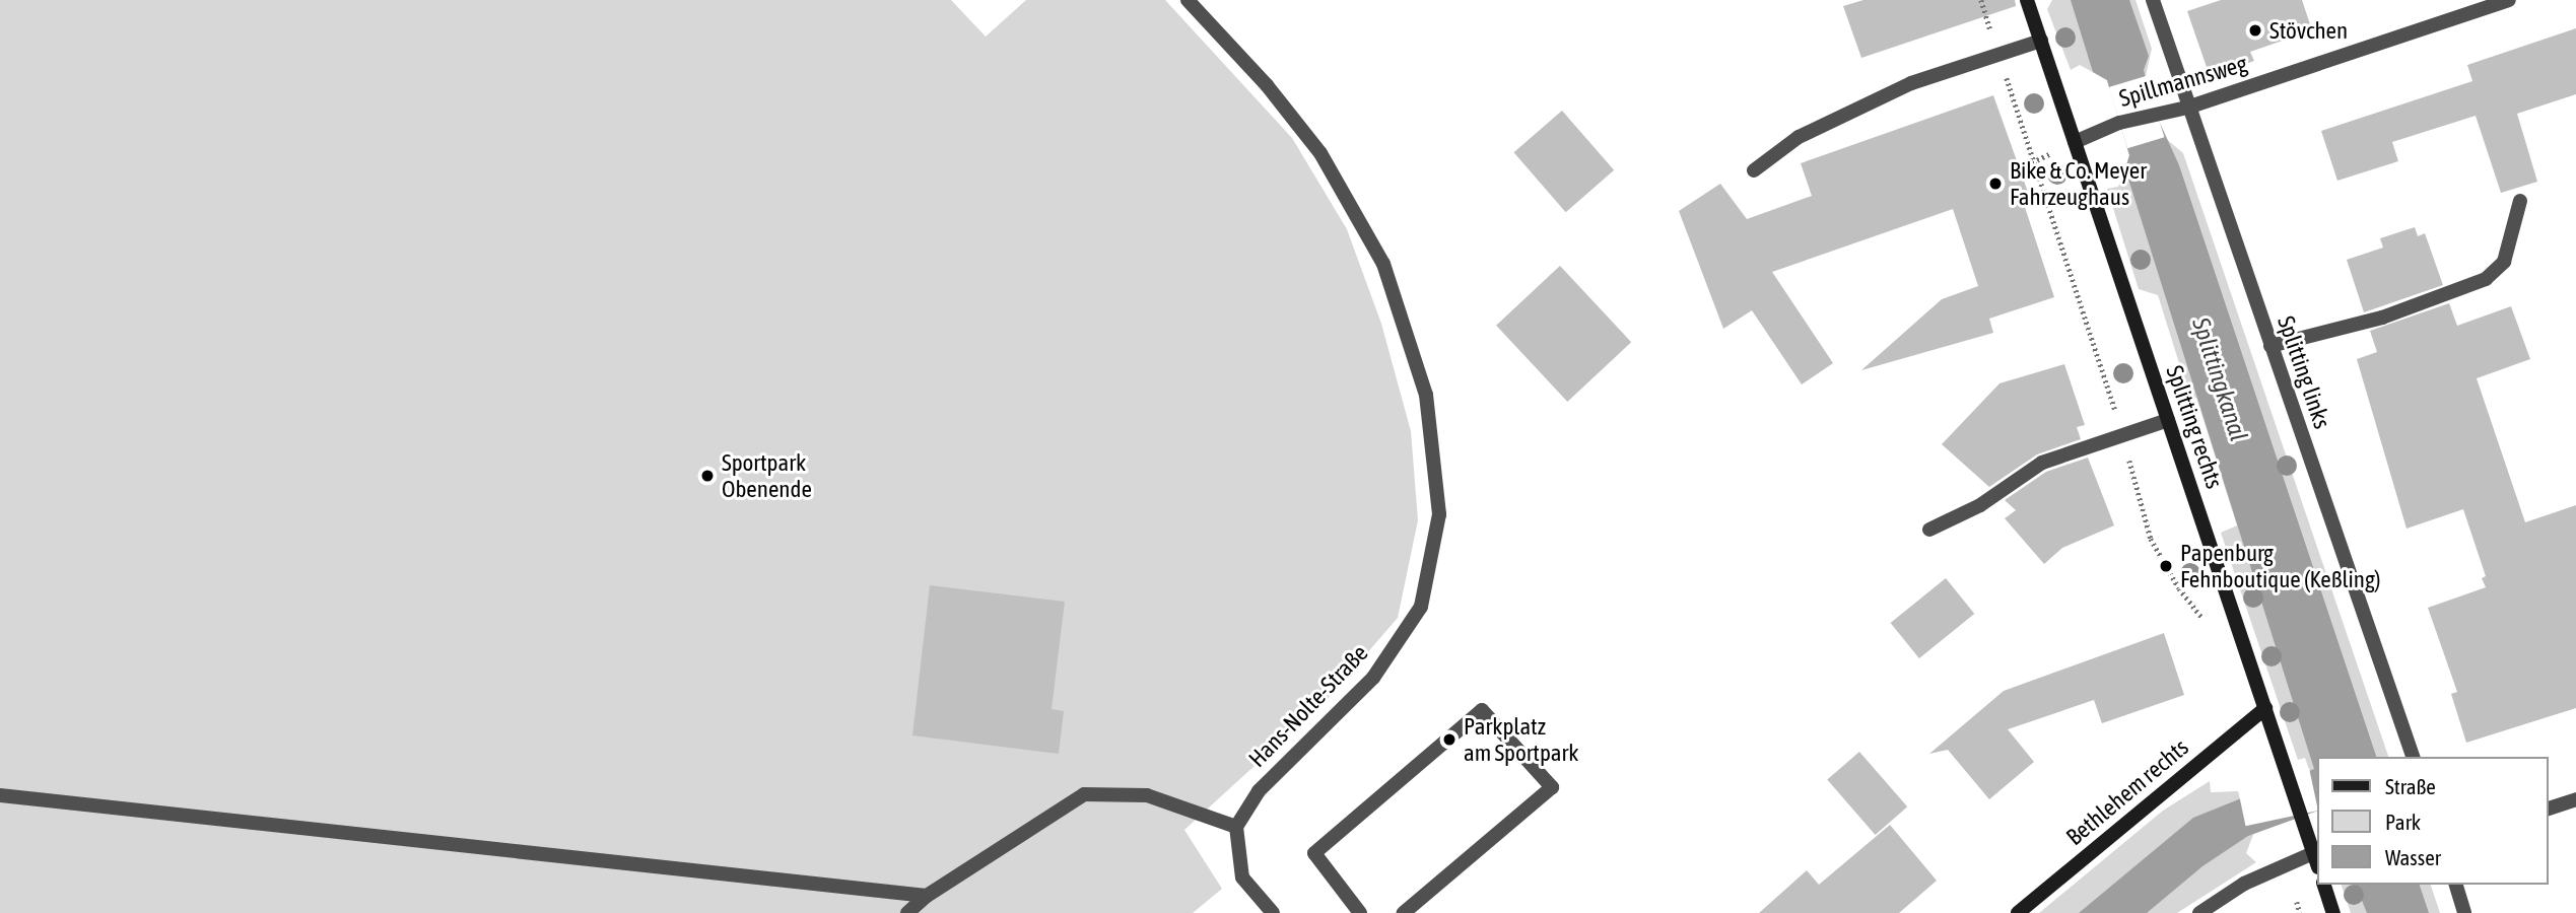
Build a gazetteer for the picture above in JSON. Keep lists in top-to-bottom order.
{
  "streets": {
    "main road": ["Splitting rechts", "Bethlehem rechts"],
    "street": ["Spillmannsweg", "Splitting links", "Hans-Nolte-Straße"]
  },
  "crossings": [
    ["Spillmannsweg", "Splitting links"],
    ["Spillmannsweg", "Splitting rechts"],
    ["Splitting rechts", "Bethlehem rechts"]
  ],
  "water": ["Splittingkanal"],
  "places": [
    "Stövchen",
    "Bike & Co. Meyer Fahrzeughaus",
    "Sportpark Obenende",
    "Papenburg Fehnboutique (Keßling)",
    "Parkplatz am Sportpark"
  ],
  "legend": ["Straße", "Park", "Wasser"]
}
